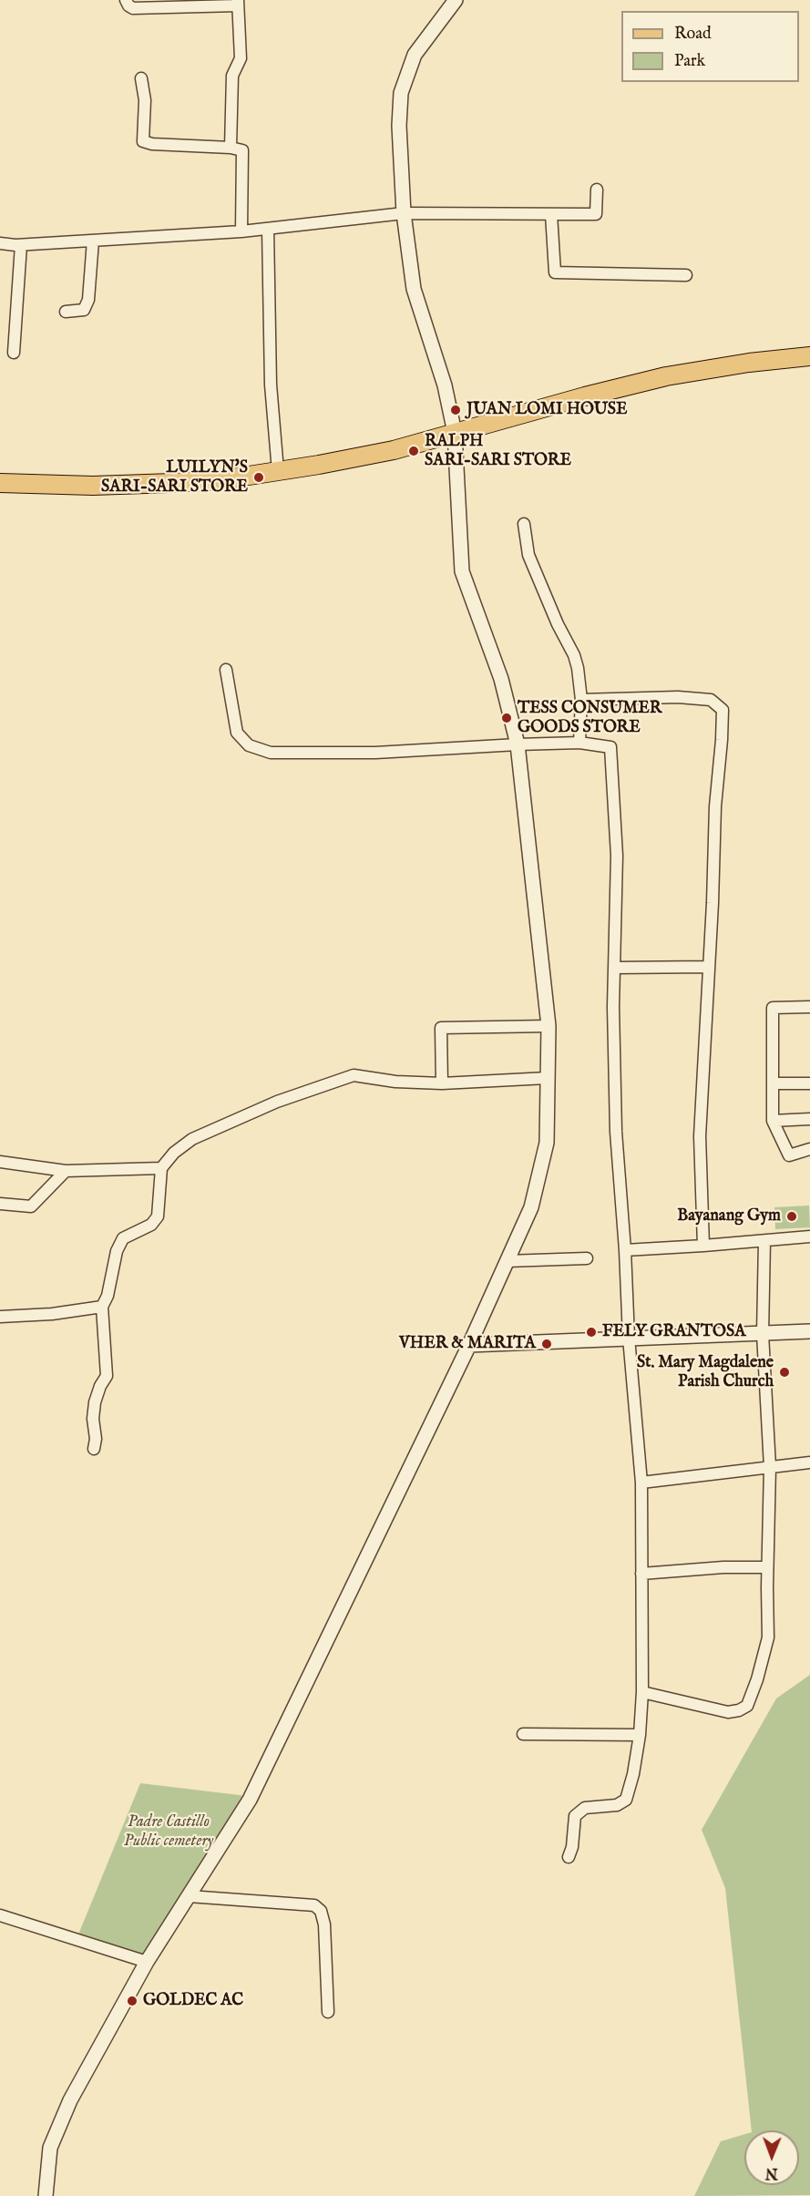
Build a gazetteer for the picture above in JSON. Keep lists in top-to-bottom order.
{
  "parks": ["Padre Castillo Public cemetery"],
  "places": [
    "JUAN LOMI HOUSE",
    "RALPH SARI-SARI STORE",
    "LUILYN'S SARI-SARI STORE",
    "TESS CONSUMER GOODS STORE",
    "Bayanang Gym",
    "FELY GRANTOSA",
    "VHER & MARITA",
    "St. Mary Magdalene Parish Church",
    "GOLDEC AC"
  ],
  "legend": ["Road", "Park"],
  "north": "bottom"
}
